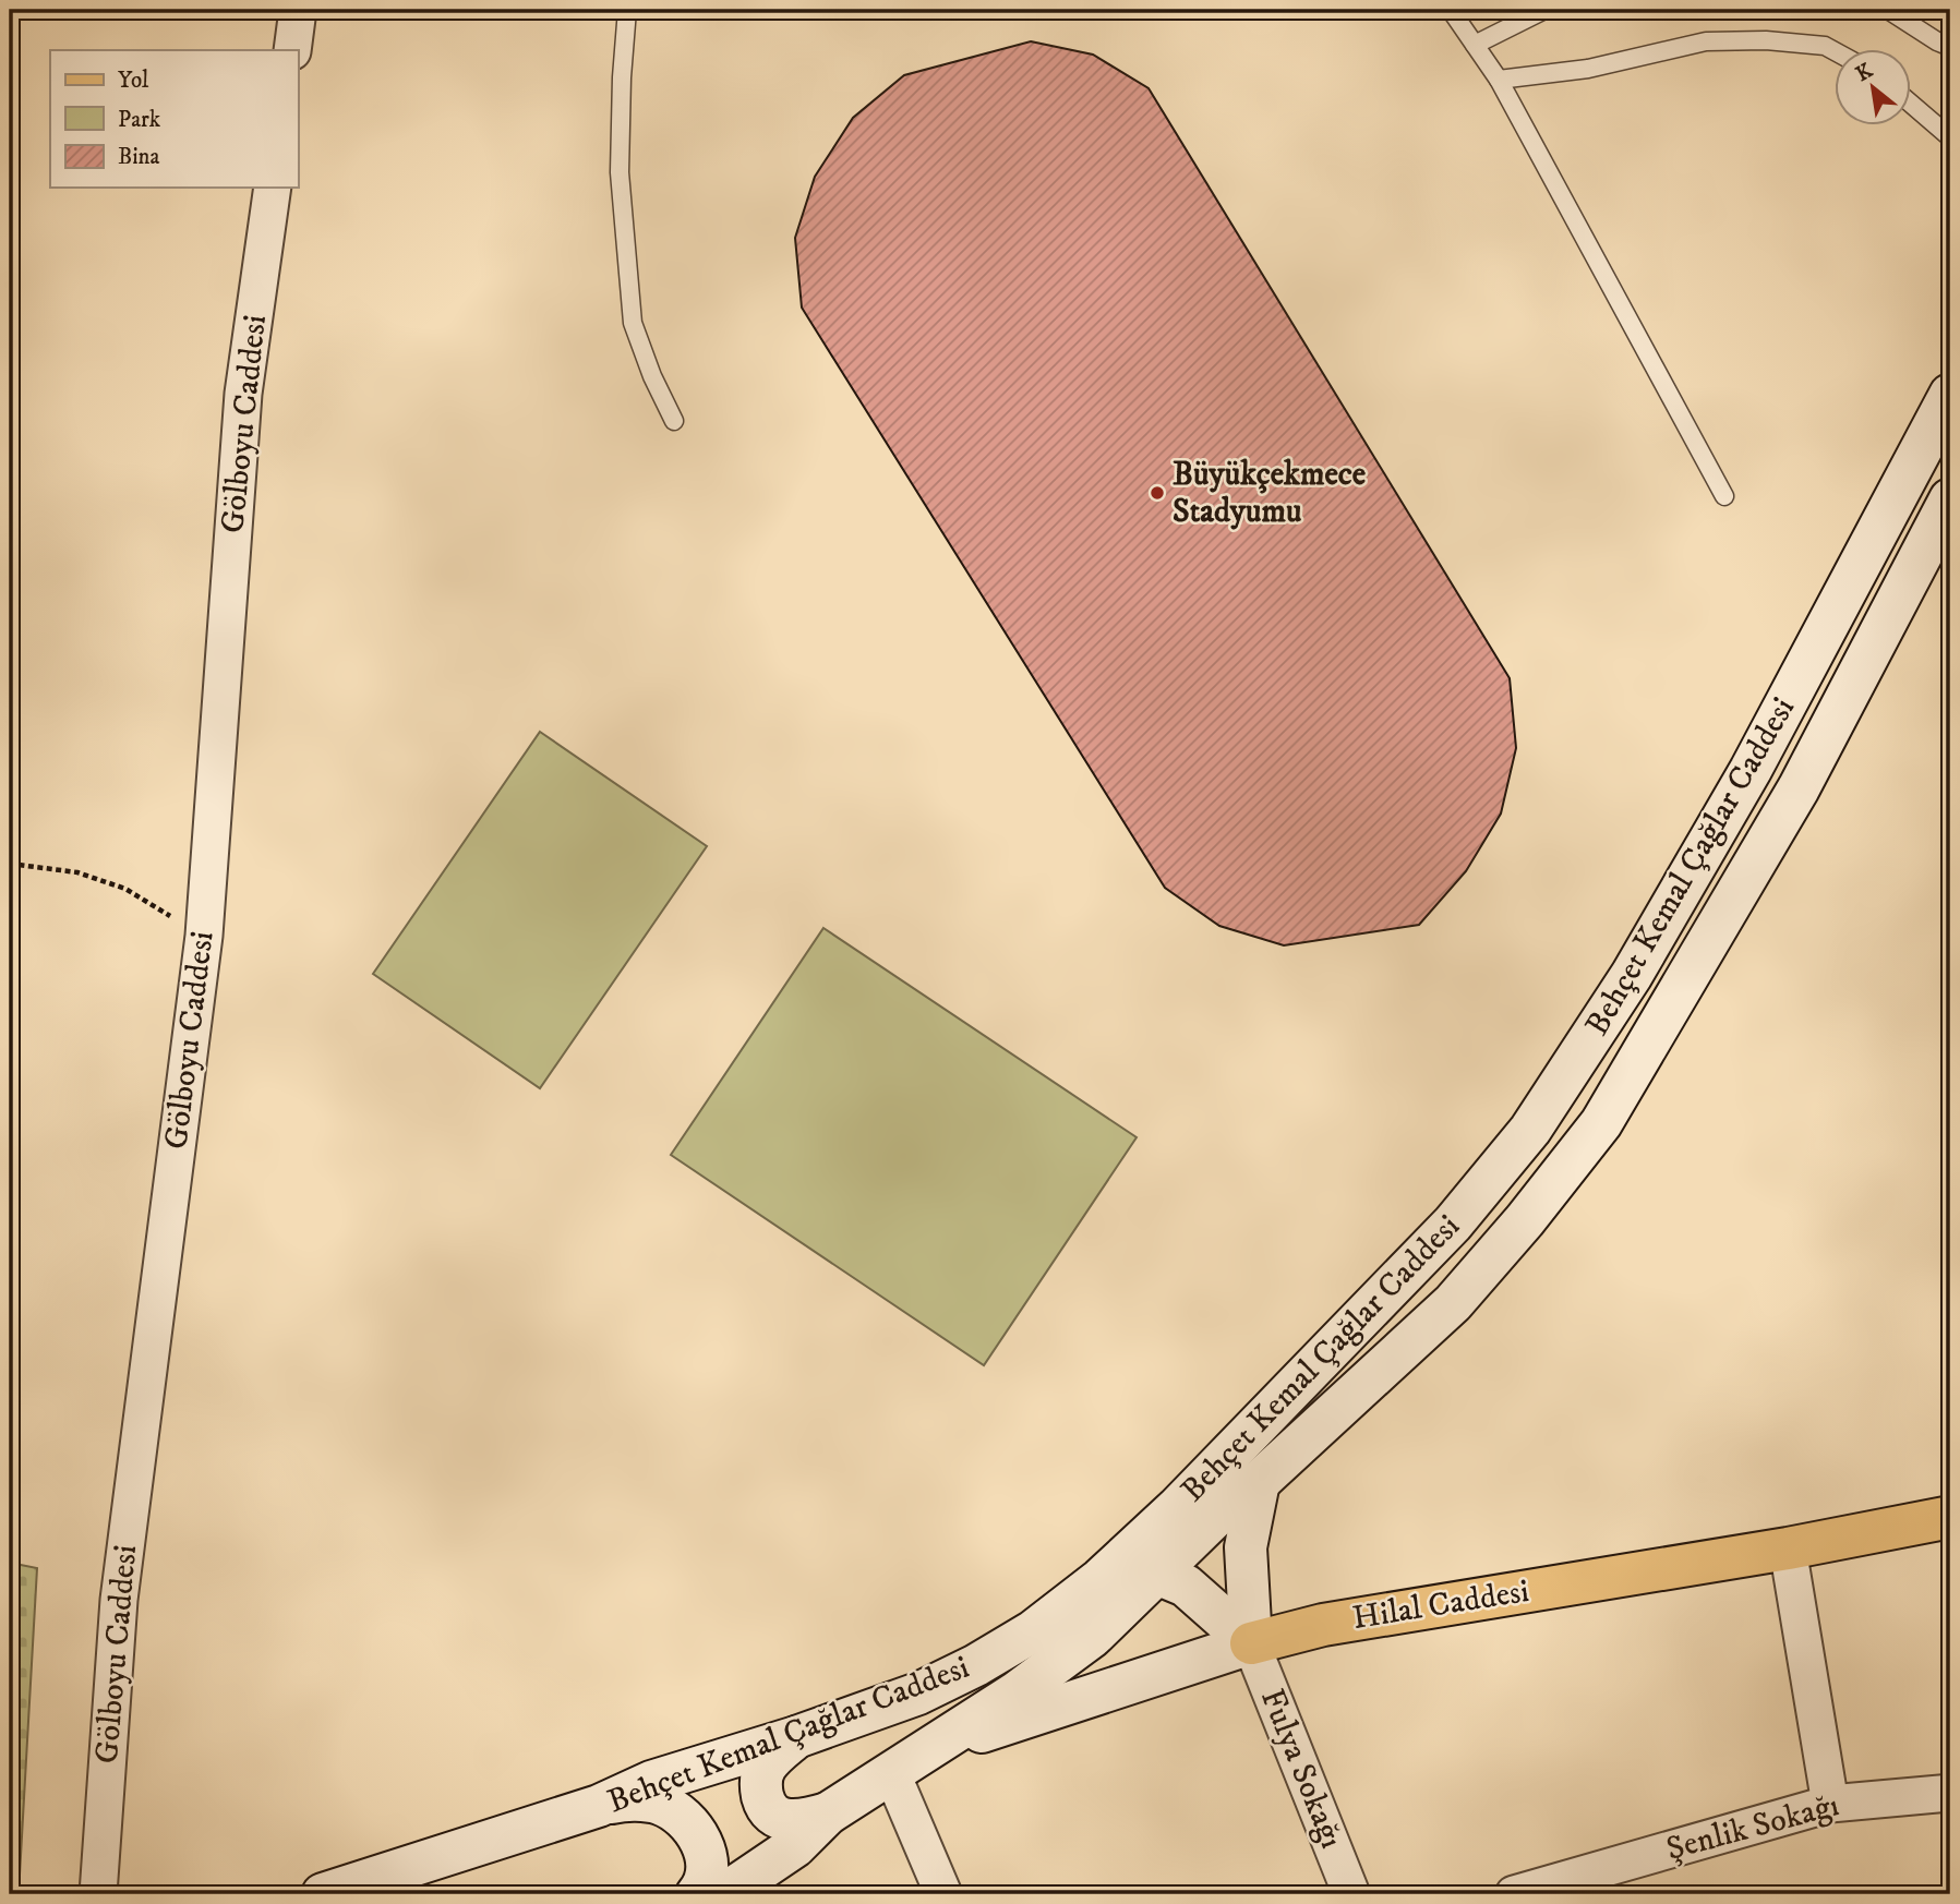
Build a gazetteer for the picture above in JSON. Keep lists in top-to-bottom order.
{
  "streets": {
    "main road": ["Behçet Kemal Çağlar Caddesi", "Hilal Caddesi"],
    "street": ["Gölboyu Caddesi", "Fulya Sokağı", "Şenlik Sokağı"]
  },
  "crossings": [
    ["Behçet Kemal Çağlar Caddesi", "Hilal Caddesi"],
    ["Hilal Caddesi", "Fulya Sokağı"]
  ],
  "places": ["Büyükçekmece Stadyumu"],
  "legend": ["Yol", "Park", "Bina"],
  "north": "top left"
}
